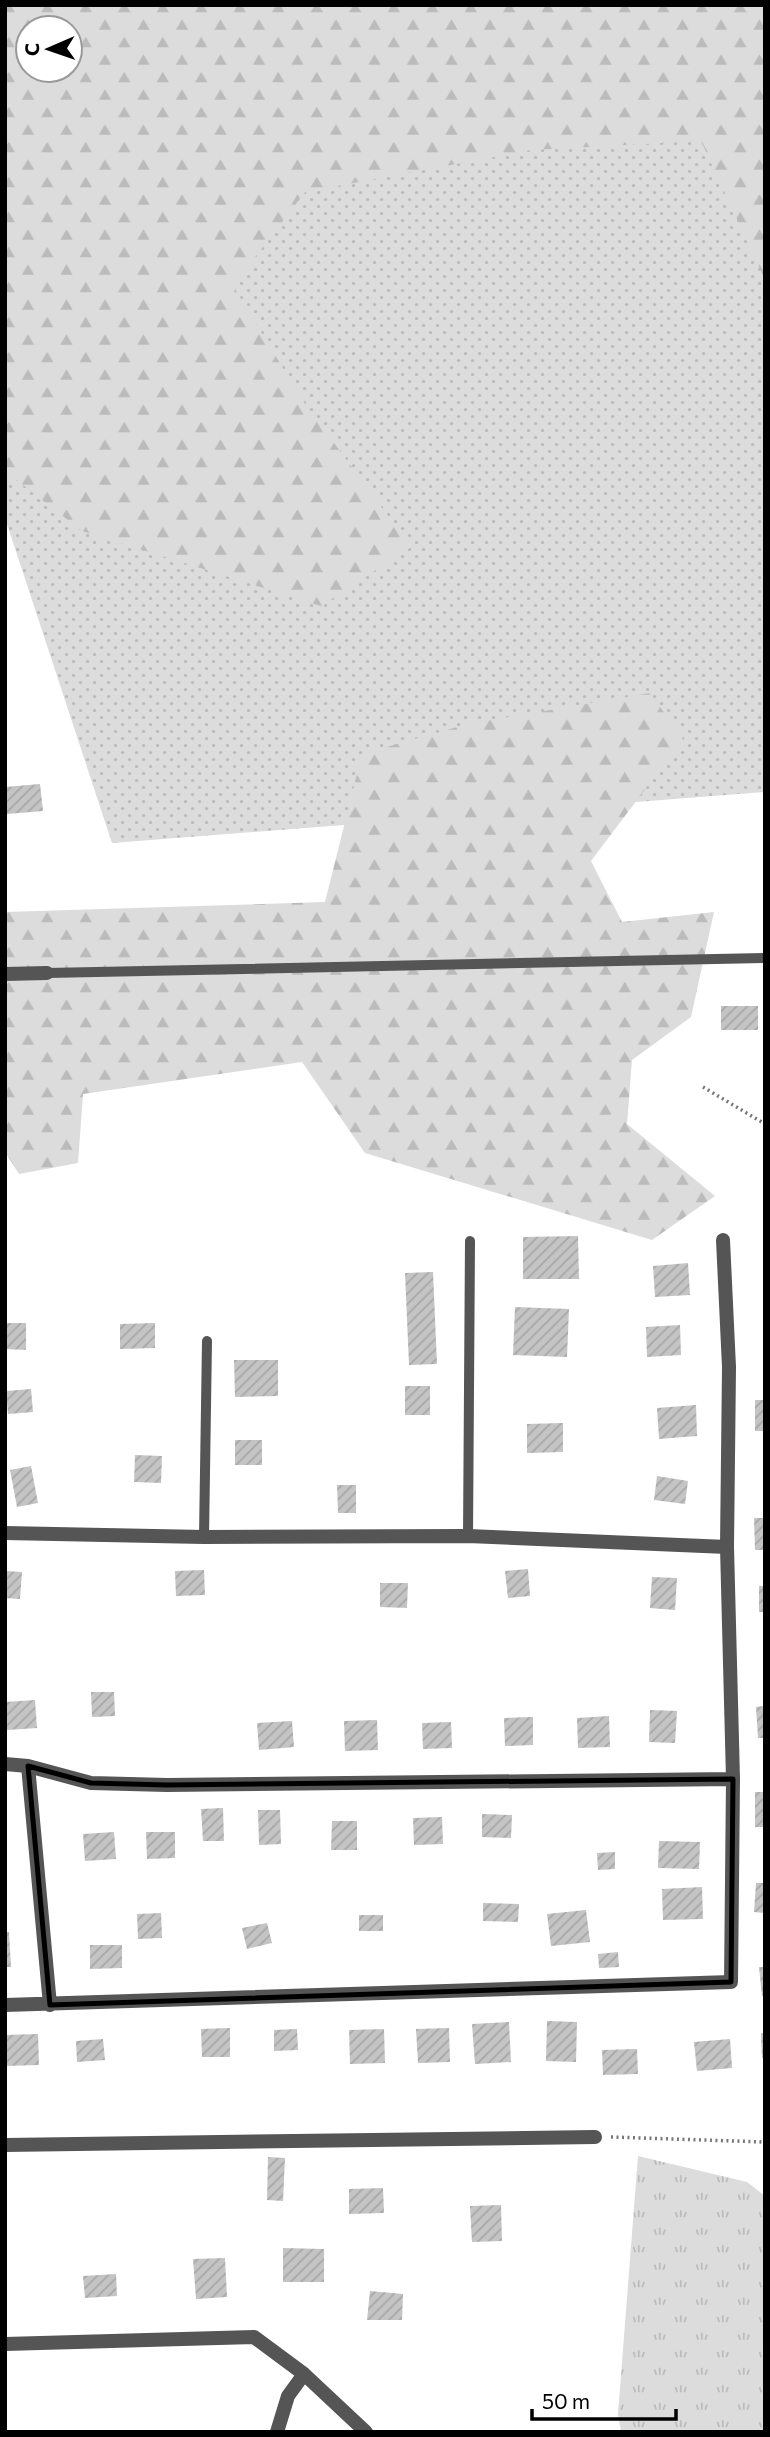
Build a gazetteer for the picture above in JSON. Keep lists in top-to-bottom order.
{
  "scale_bar": "50 m",
  "north": "left"
}
